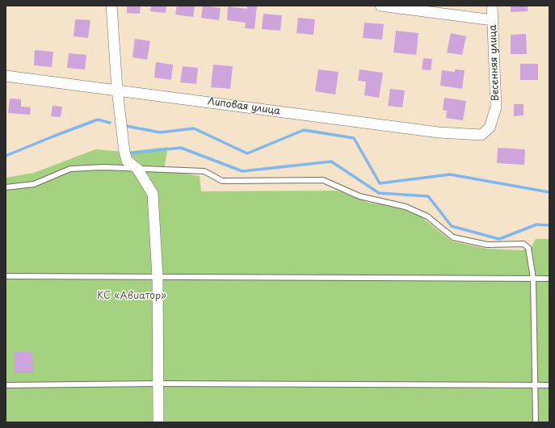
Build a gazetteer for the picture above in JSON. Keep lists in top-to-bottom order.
{
  "streets": {
    "street": ["Весенняя улица", "Липовая улица"]
  },
  "crossings": [
    ["Весенняя улица", "Липовая улица"]
  ],
  "parks": ["КС «Авиатор»"]
}
